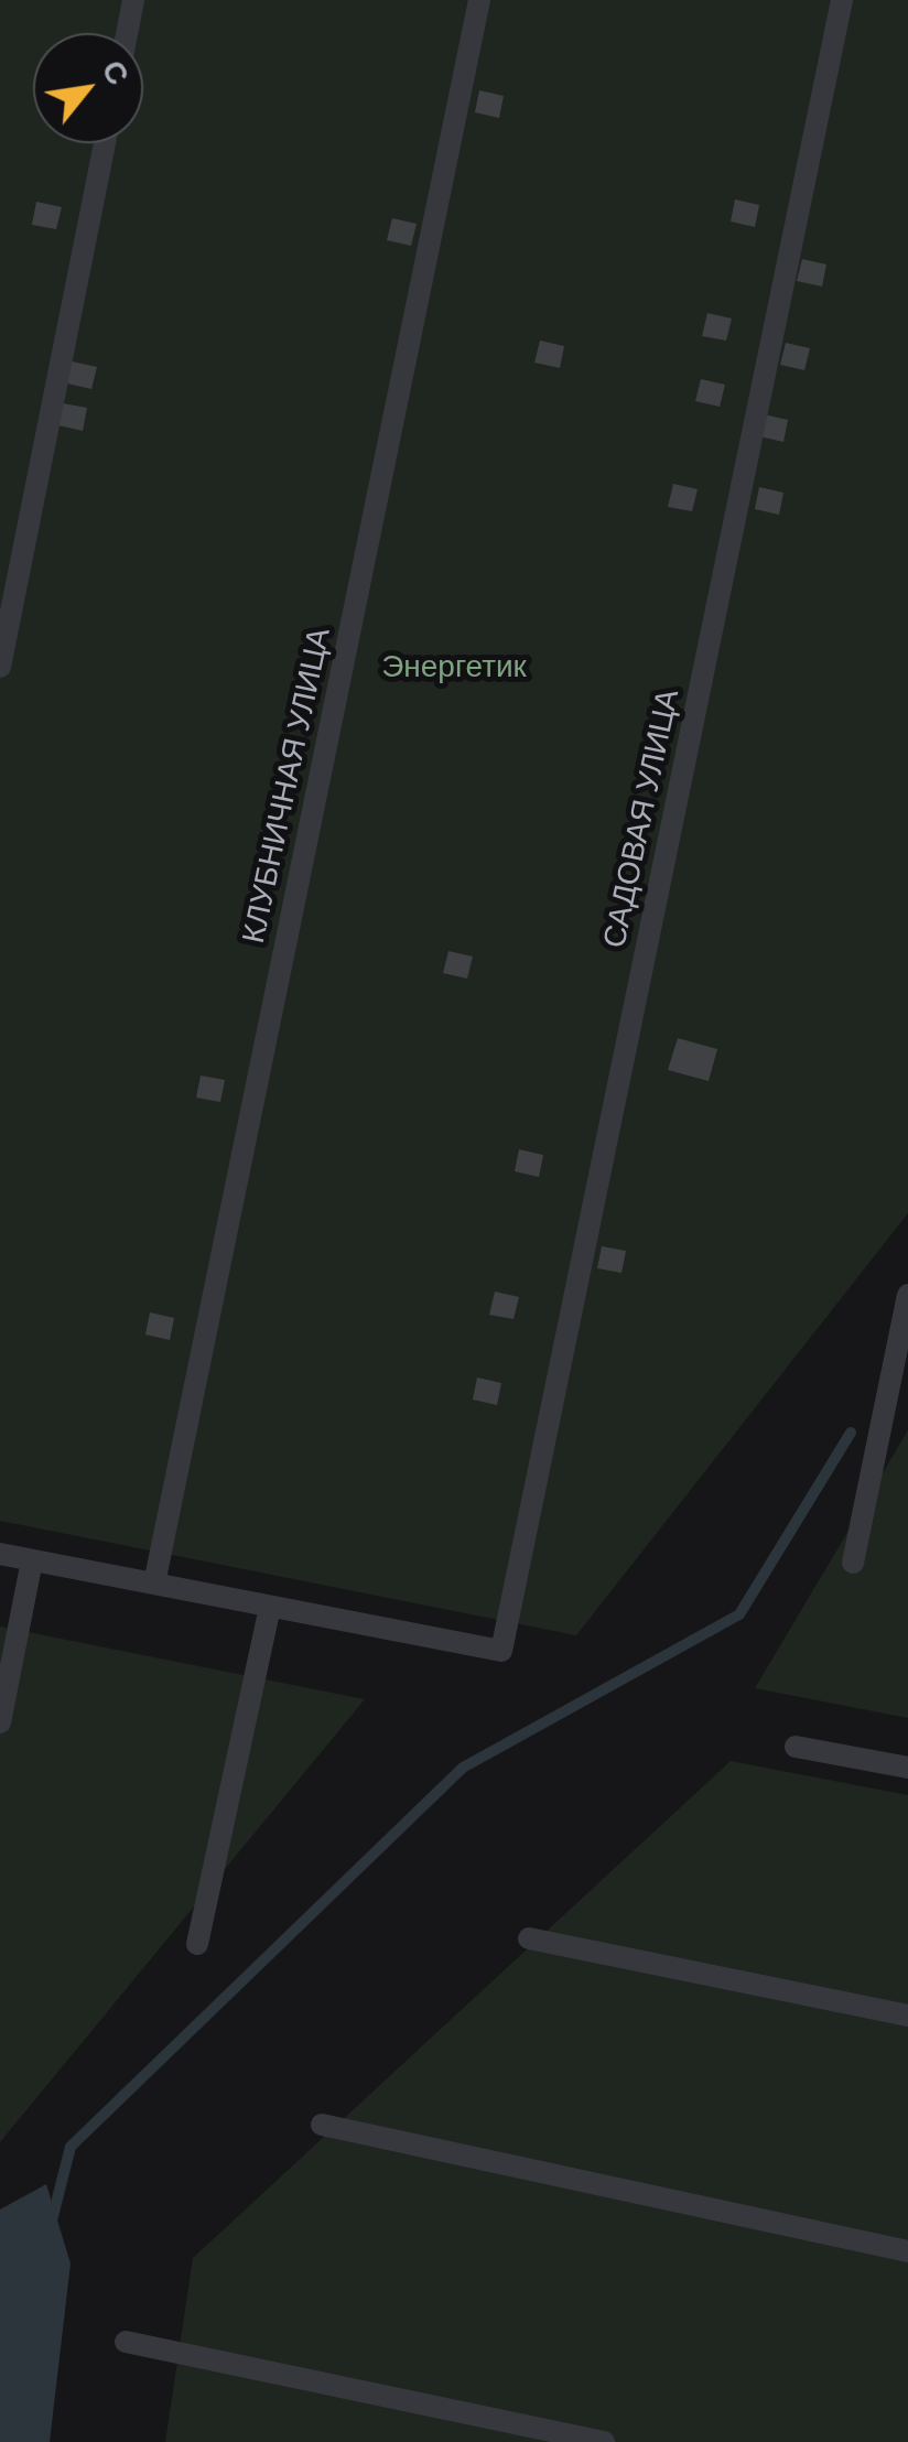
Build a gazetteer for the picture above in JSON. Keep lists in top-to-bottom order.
{
  "streets": {
    "lane": ["КЛУБНИЧНАЯ УЛИЦА", "САДОВАЯ УЛИЦА"]
  },
  "parks": ["Энергетик"],
  "north": "top right"
}
